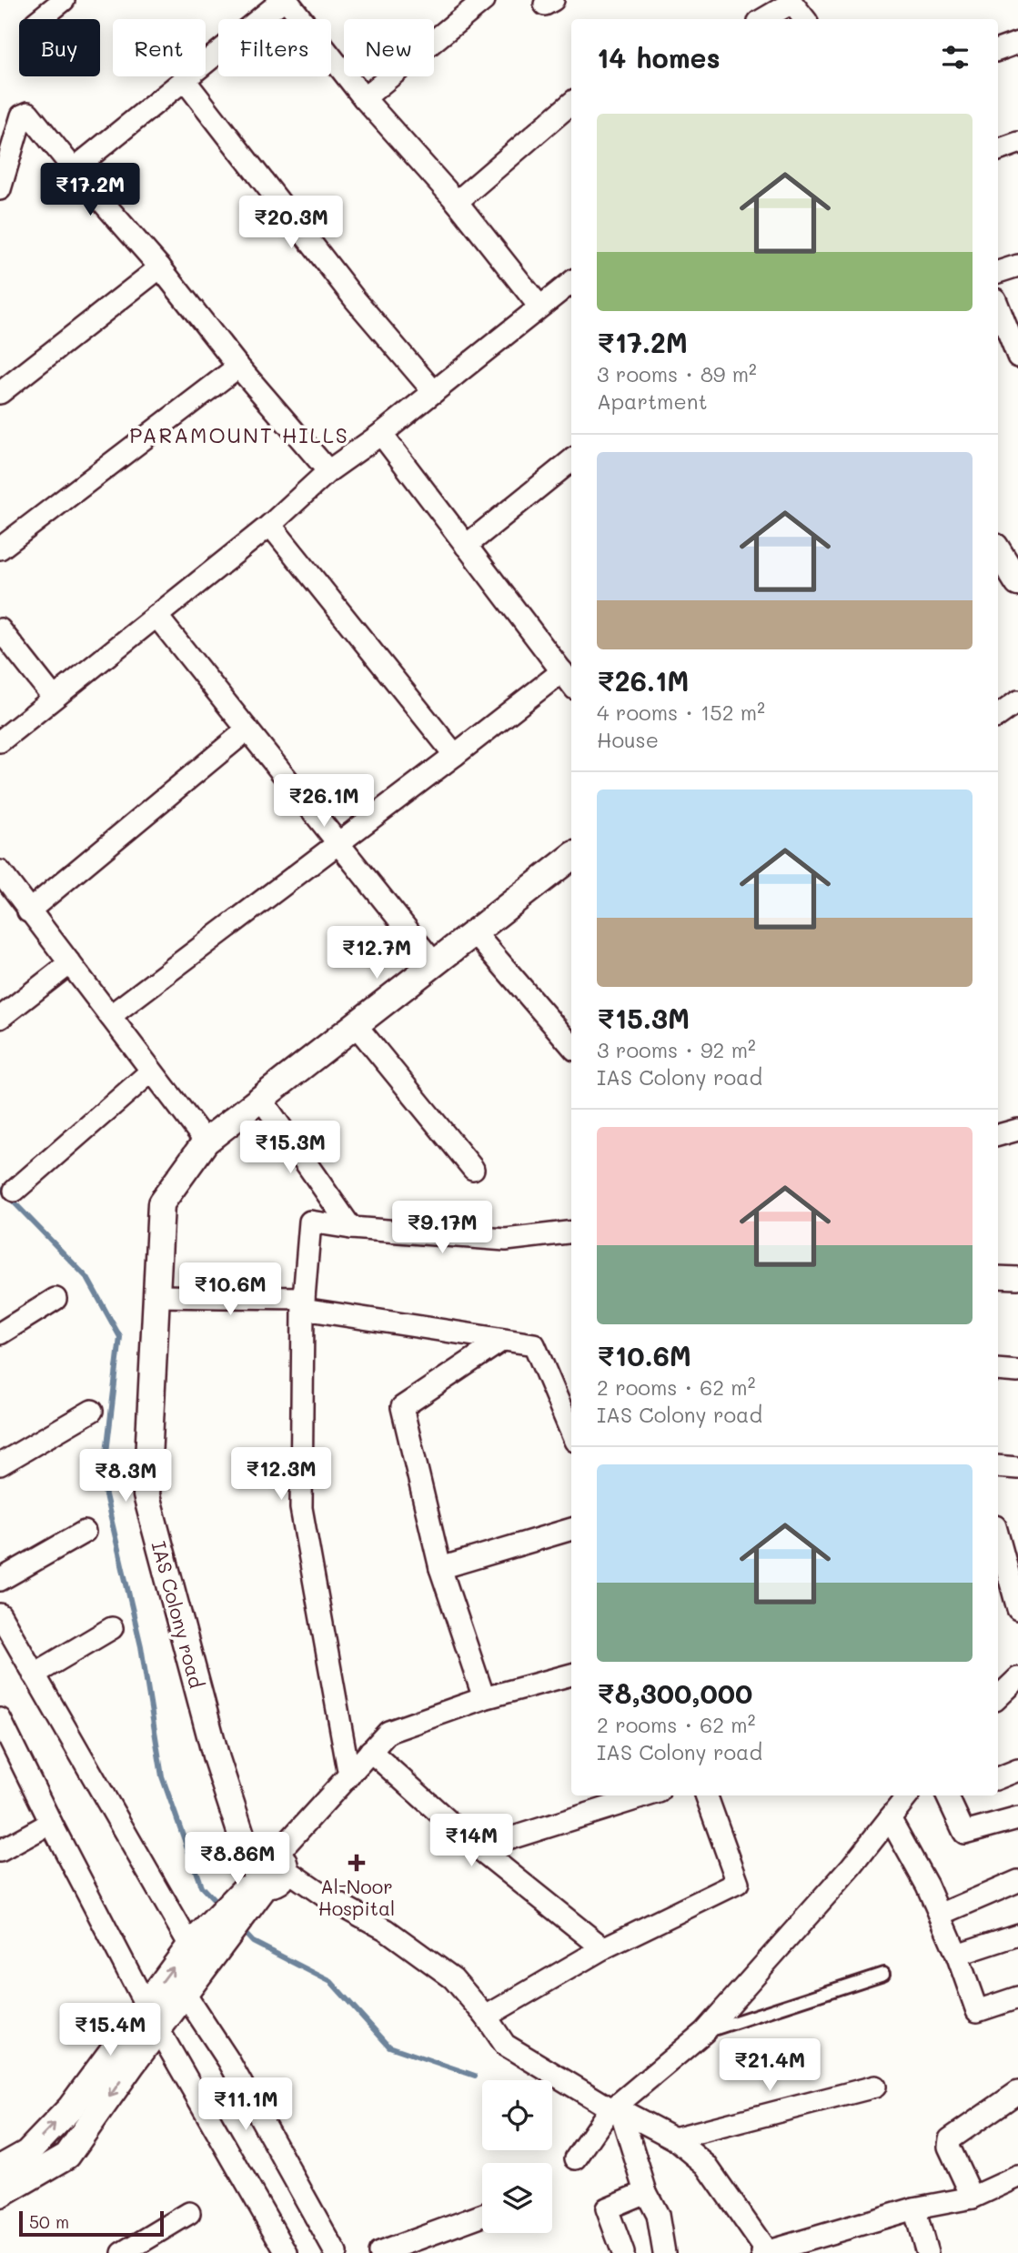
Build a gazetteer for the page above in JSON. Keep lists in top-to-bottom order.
{
  "streets": {
    "street": ["IAS Colony road"]
  },
  "districts": ["PARAMOUNT HILLS"],
  "places": {
    "health": ["Al-Noor Hospital"]
  },
  "scale_bar": "50 m",
  "page": {
    "chip": [
      "Buy",
      "Rent",
      "Filters",
      "New"
    ],
    "heading": "14 homes",
    "list": [
      {
        "name": "₹17.2M",
        "note": "3 rooms · 89 m² · Apartment"
      },
      {
        "name": "₹26.1M",
        "note": "4 rooms · 152 m² · House"
      },
      {
        "name": "₹15.3M",
        "note": "3 rooms · 92 m² · IAS Colony road"
      },
      {
        "name": "₹10.6M",
        "note": "2 rooms · 62 m² · IAS Colony road"
      },
      {
        "name": "₹8,300,000",
        "note": "2 rooms · 62 m² · IAS Colony road"
      }
    ],
    "price": [
      "₹17.2M",
      "₹20.3M",
      "₹26.1M",
      "₹12.7M",
      "₹15.3M",
      "₹9.17M",
      "₹10.6M",
      "₹12.3M",
      "₹8.3M",
      "₹14M",
      "₹8.86M",
      "₹15.4M",
      "₹21.4M",
      "₹11.1M"
    ],
    "scale": "50 m"
  }
}
